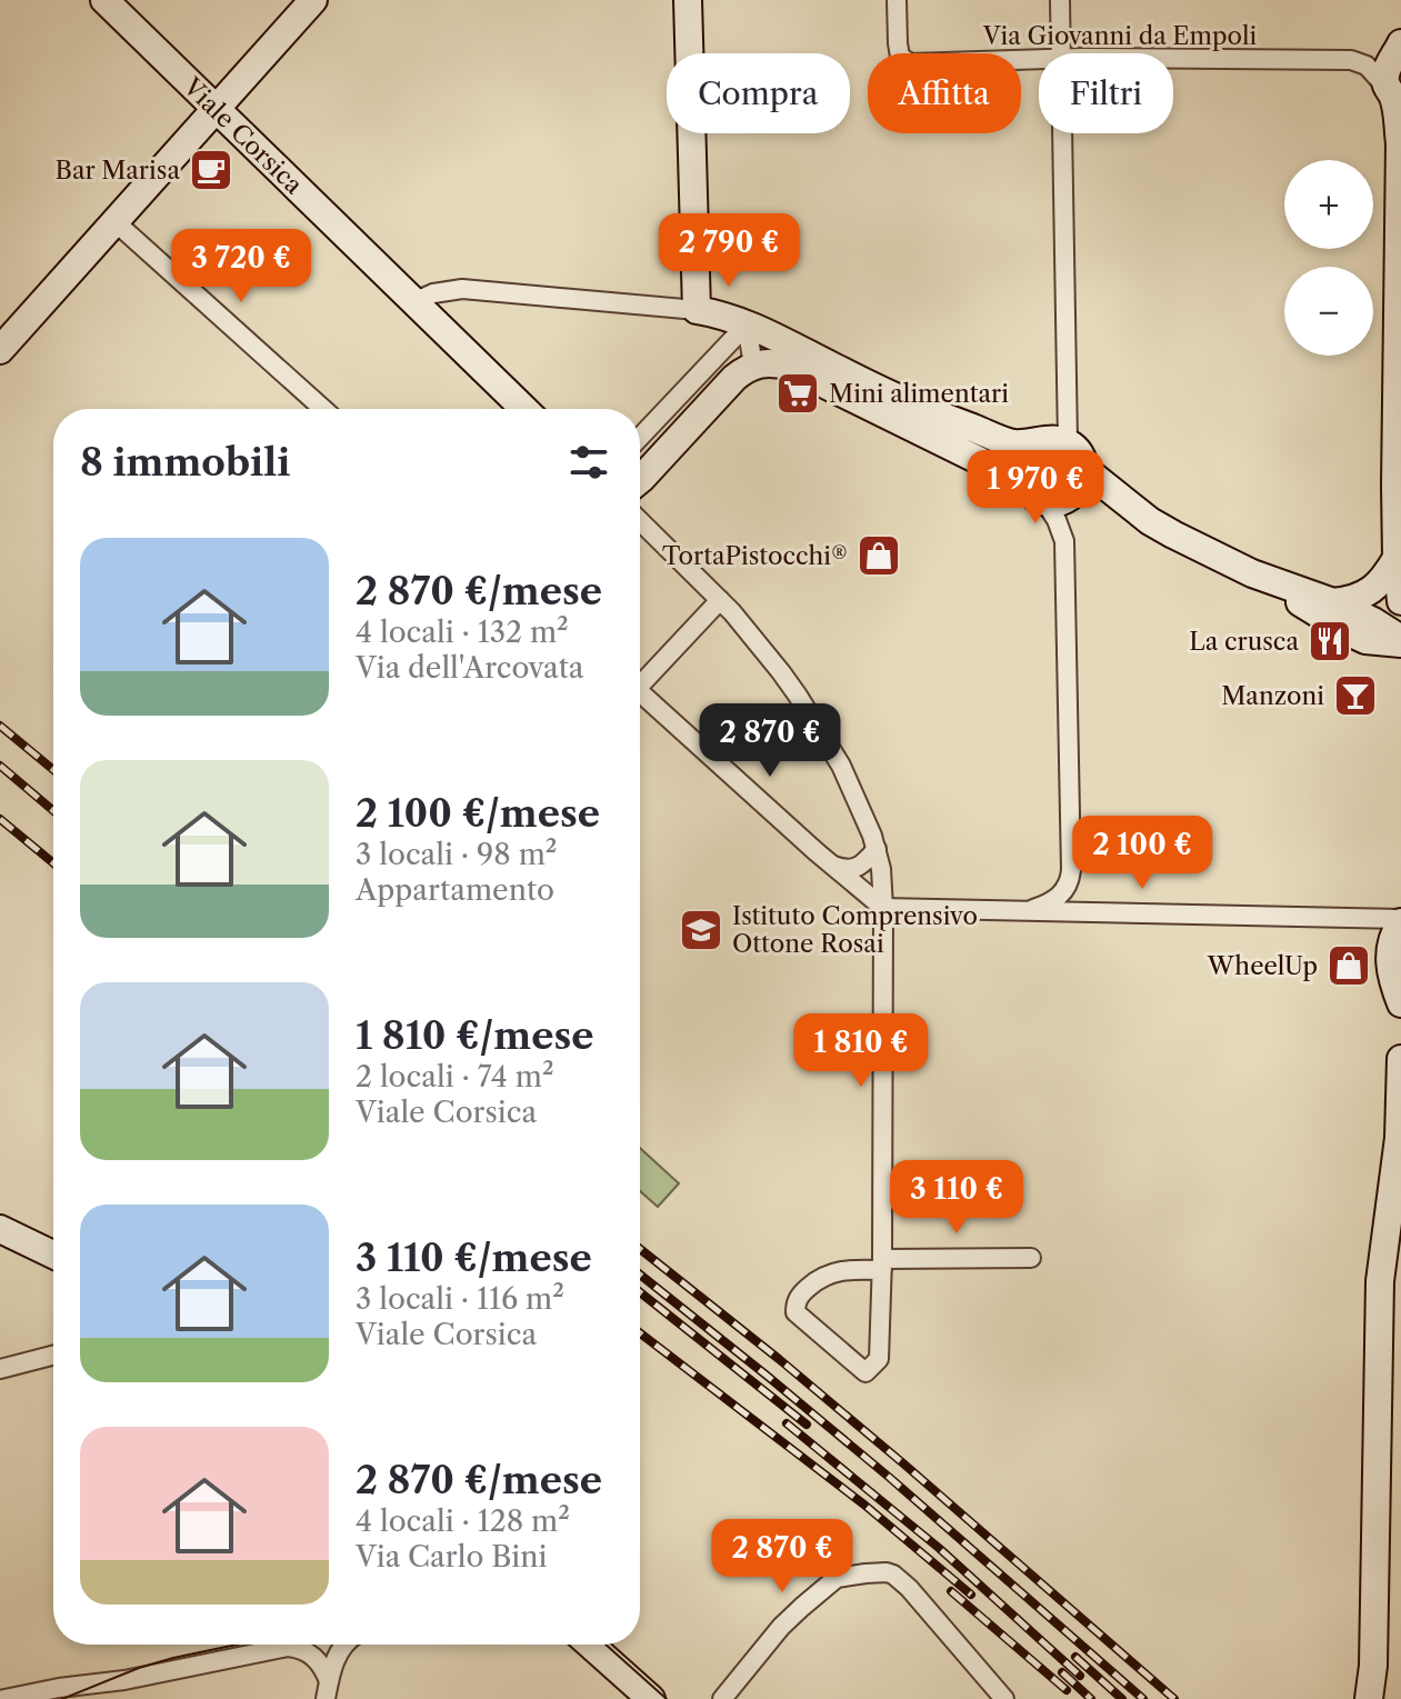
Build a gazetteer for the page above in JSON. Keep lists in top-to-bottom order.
{
  "streets": {
    "main road": ["Viale Corsica"],
    "street": ["Via Giovanni da Empoli"]
  },
  "places": {
    "cafe": ["Bar Marisa"],
    "supermarket": ["Mini alimentari"],
    "shop": ["TortaPistocchi®", "WheelUp"],
    "restaurant": ["La crusca"],
    "bar": ["Manzoni"],
    "school or university": ["Istituto Comprensivo Ottone Rosai"]
  },
  "page": {
    "chip": ["Compra", "Affitta", "Filtri"],
    "map_buttons": ["+", "−"],
    "price": [
      "2 790 €",
      "3 720 €",
      "1 970 €",
      "2 870 €",
      "2 100 €",
      "1 810 €",
      "3 110 €",
      "2 870 €"
    ],
    "heading": "8 immobili",
    "list": [
      {
        "name": "2 870 €/mese",
        "note": "4 locali · 132 m² · Via dell'Arcovata"
      },
      {
        "name": "2 100 €/mese",
        "note": "3 locali · 98 m² · Appartamento"
      },
      {
        "name": "1 810 €/mese",
        "note": "2 locali · 74 m² · Viale Corsica"
      },
      {
        "name": "3 110 €/mese",
        "note": "3 locali · 116 m² · Viale Corsica"
      },
      {
        "name": "2 870 €/mese",
        "note": "4 locali · 128 m² · Via Carlo Bini"
      }
    ]
  }
}
